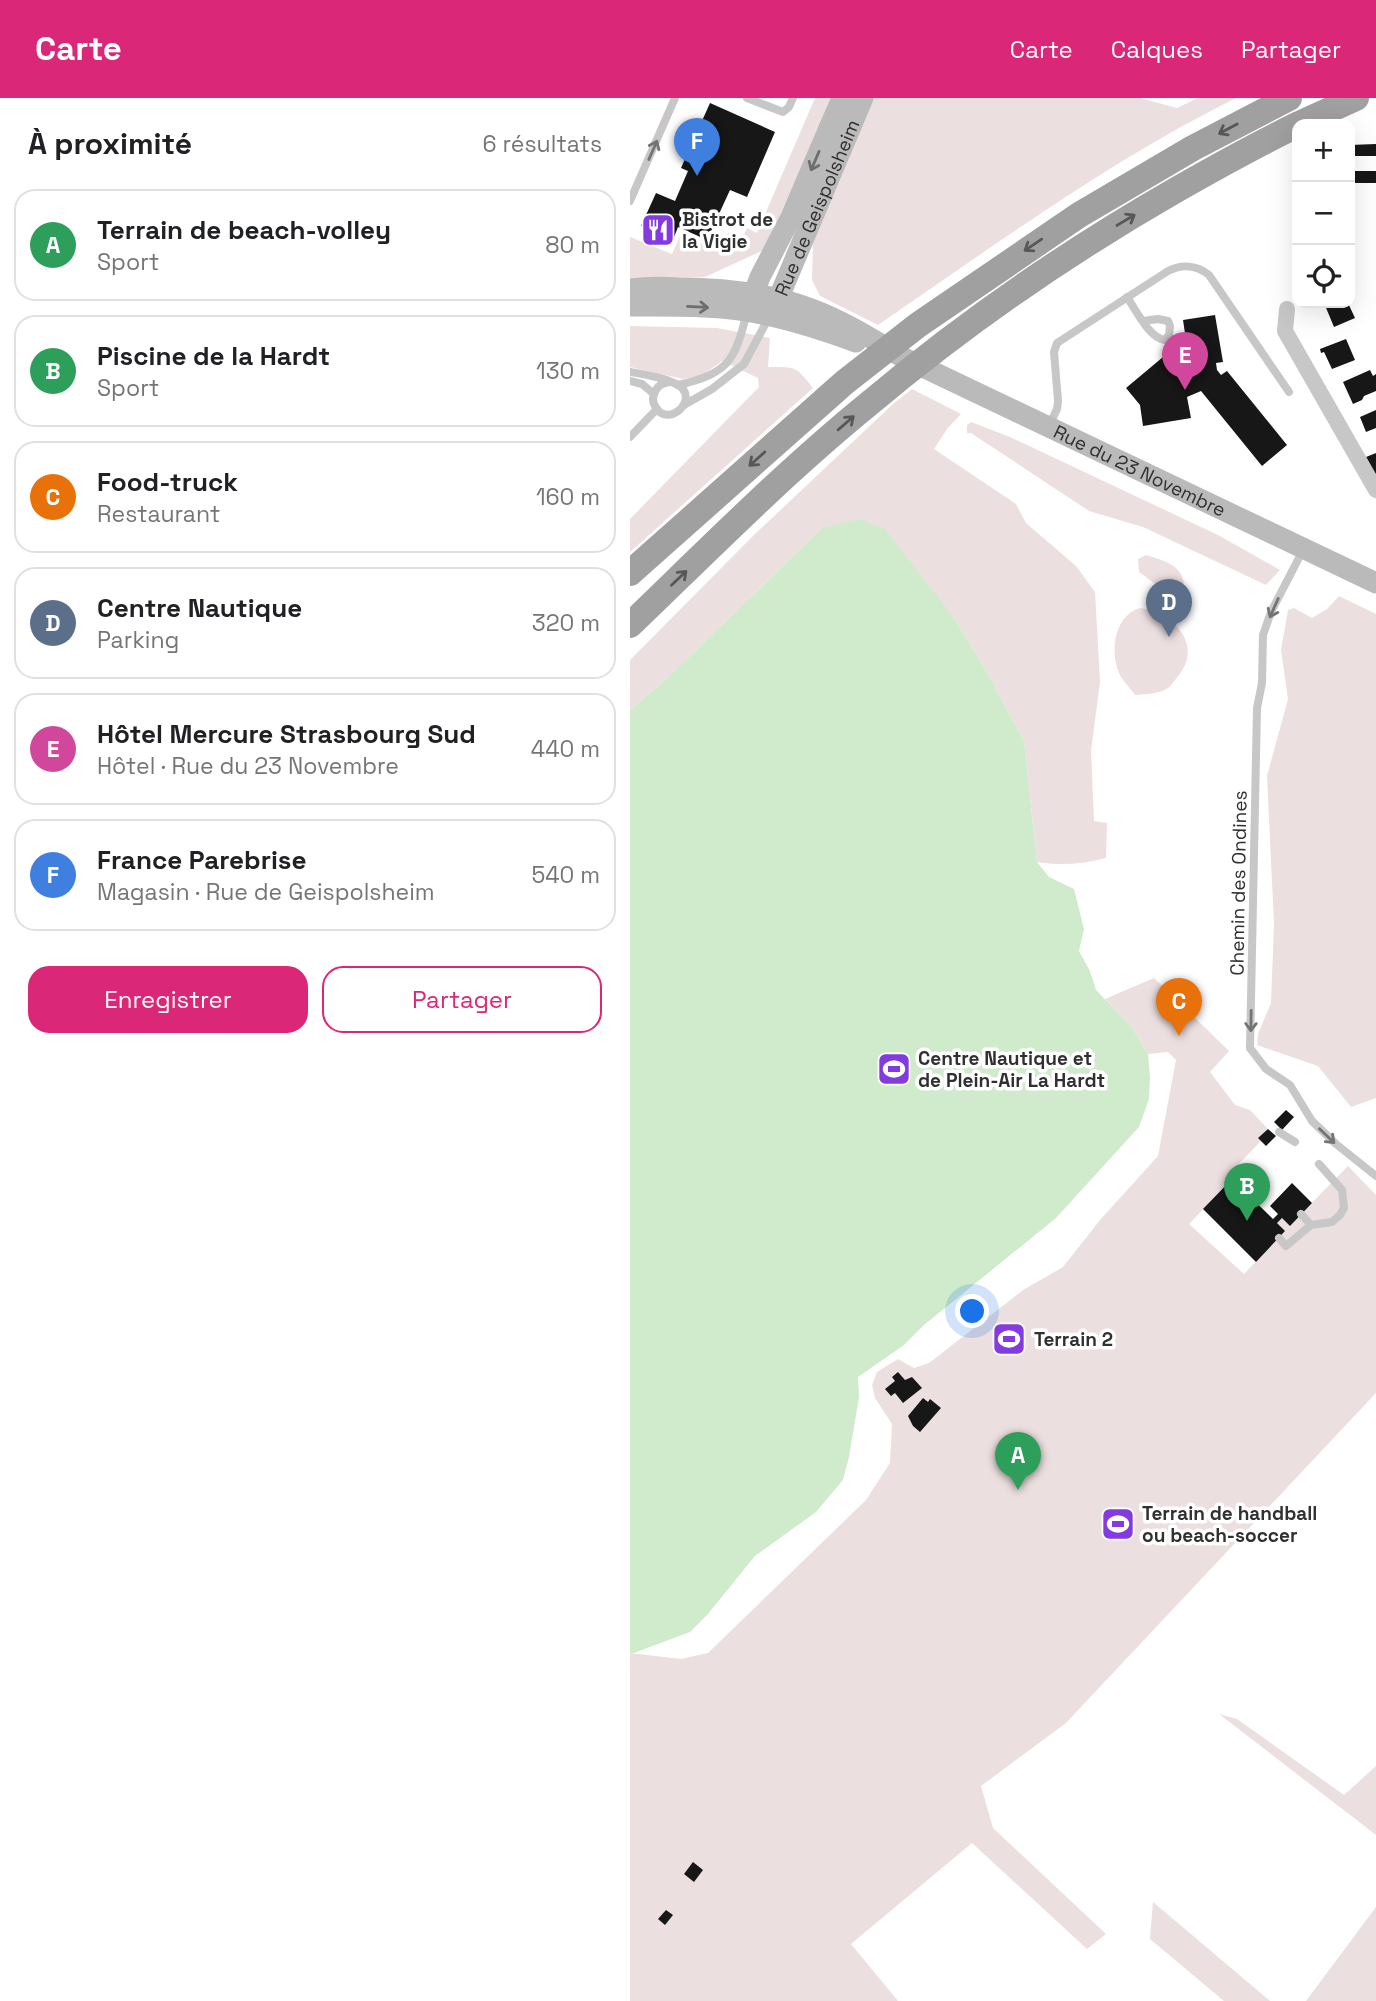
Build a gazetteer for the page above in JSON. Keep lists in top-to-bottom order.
{
  "streets": {
    "main road": ["Rue de Geispolsheim", "Rue du 23 Novembre"],
    "lane": ["Chemin des Ondines"]
  },
  "crossings": [
    ["Rue de Geispolsheim", "Rue du 23 Novembre"],
    ["Rue du 23 Novembre", "Chemin des Ondines"]
  ],
  "one_way": ["Chemin des Ondines"],
  "places": {
    "restaurant": ["Bistrot de la Vigie"],
    "sports": ["Centre Nautique et de Plein-Air La Hardt", "Terrain 2", "Terrain de handball ou beach-soccer"]
  },
  "page": {
    "header": "Carte",
    "nav": ["Carte", "Calques", "Partager"],
    "heading": ["À proximité", "6 résultats"],
    "pins": [
      "F",
      "E",
      "D",
      "C",
      "B",
      "A"
    ],
    "map_buttons": ["+", "−"],
    "list": [
      {
        "mark": "A",
        "name": "Terrain de beach-volley",
        "note": "Sport",
        "value": "80 m"
      },
      {
        "mark": "B",
        "name": "Piscine de la Hardt",
        "note": "Sport",
        "value": "130 m"
      },
      {
        "mark": "C",
        "name": "Food-truck",
        "note": "Restaurant",
        "value": "160 m"
      },
      {
        "mark": "D",
        "name": "Centre Nautique",
        "note": "Parking",
        "value": "320 m"
      },
      {
        "mark": "E",
        "name": "Hôtel Mercure Strasbourg Sud",
        "note": "Hôtel · Rue du 23 Novembre",
        "value": "440 m"
      },
      {
        "mark": "F",
        "name": "France Parebrise",
        "note": "Magasin · Rue de Geispolsheim",
        "value": "540 m"
      }
    ],
    "buttons": ["Enregistrer", "Partager"]
  }
}
